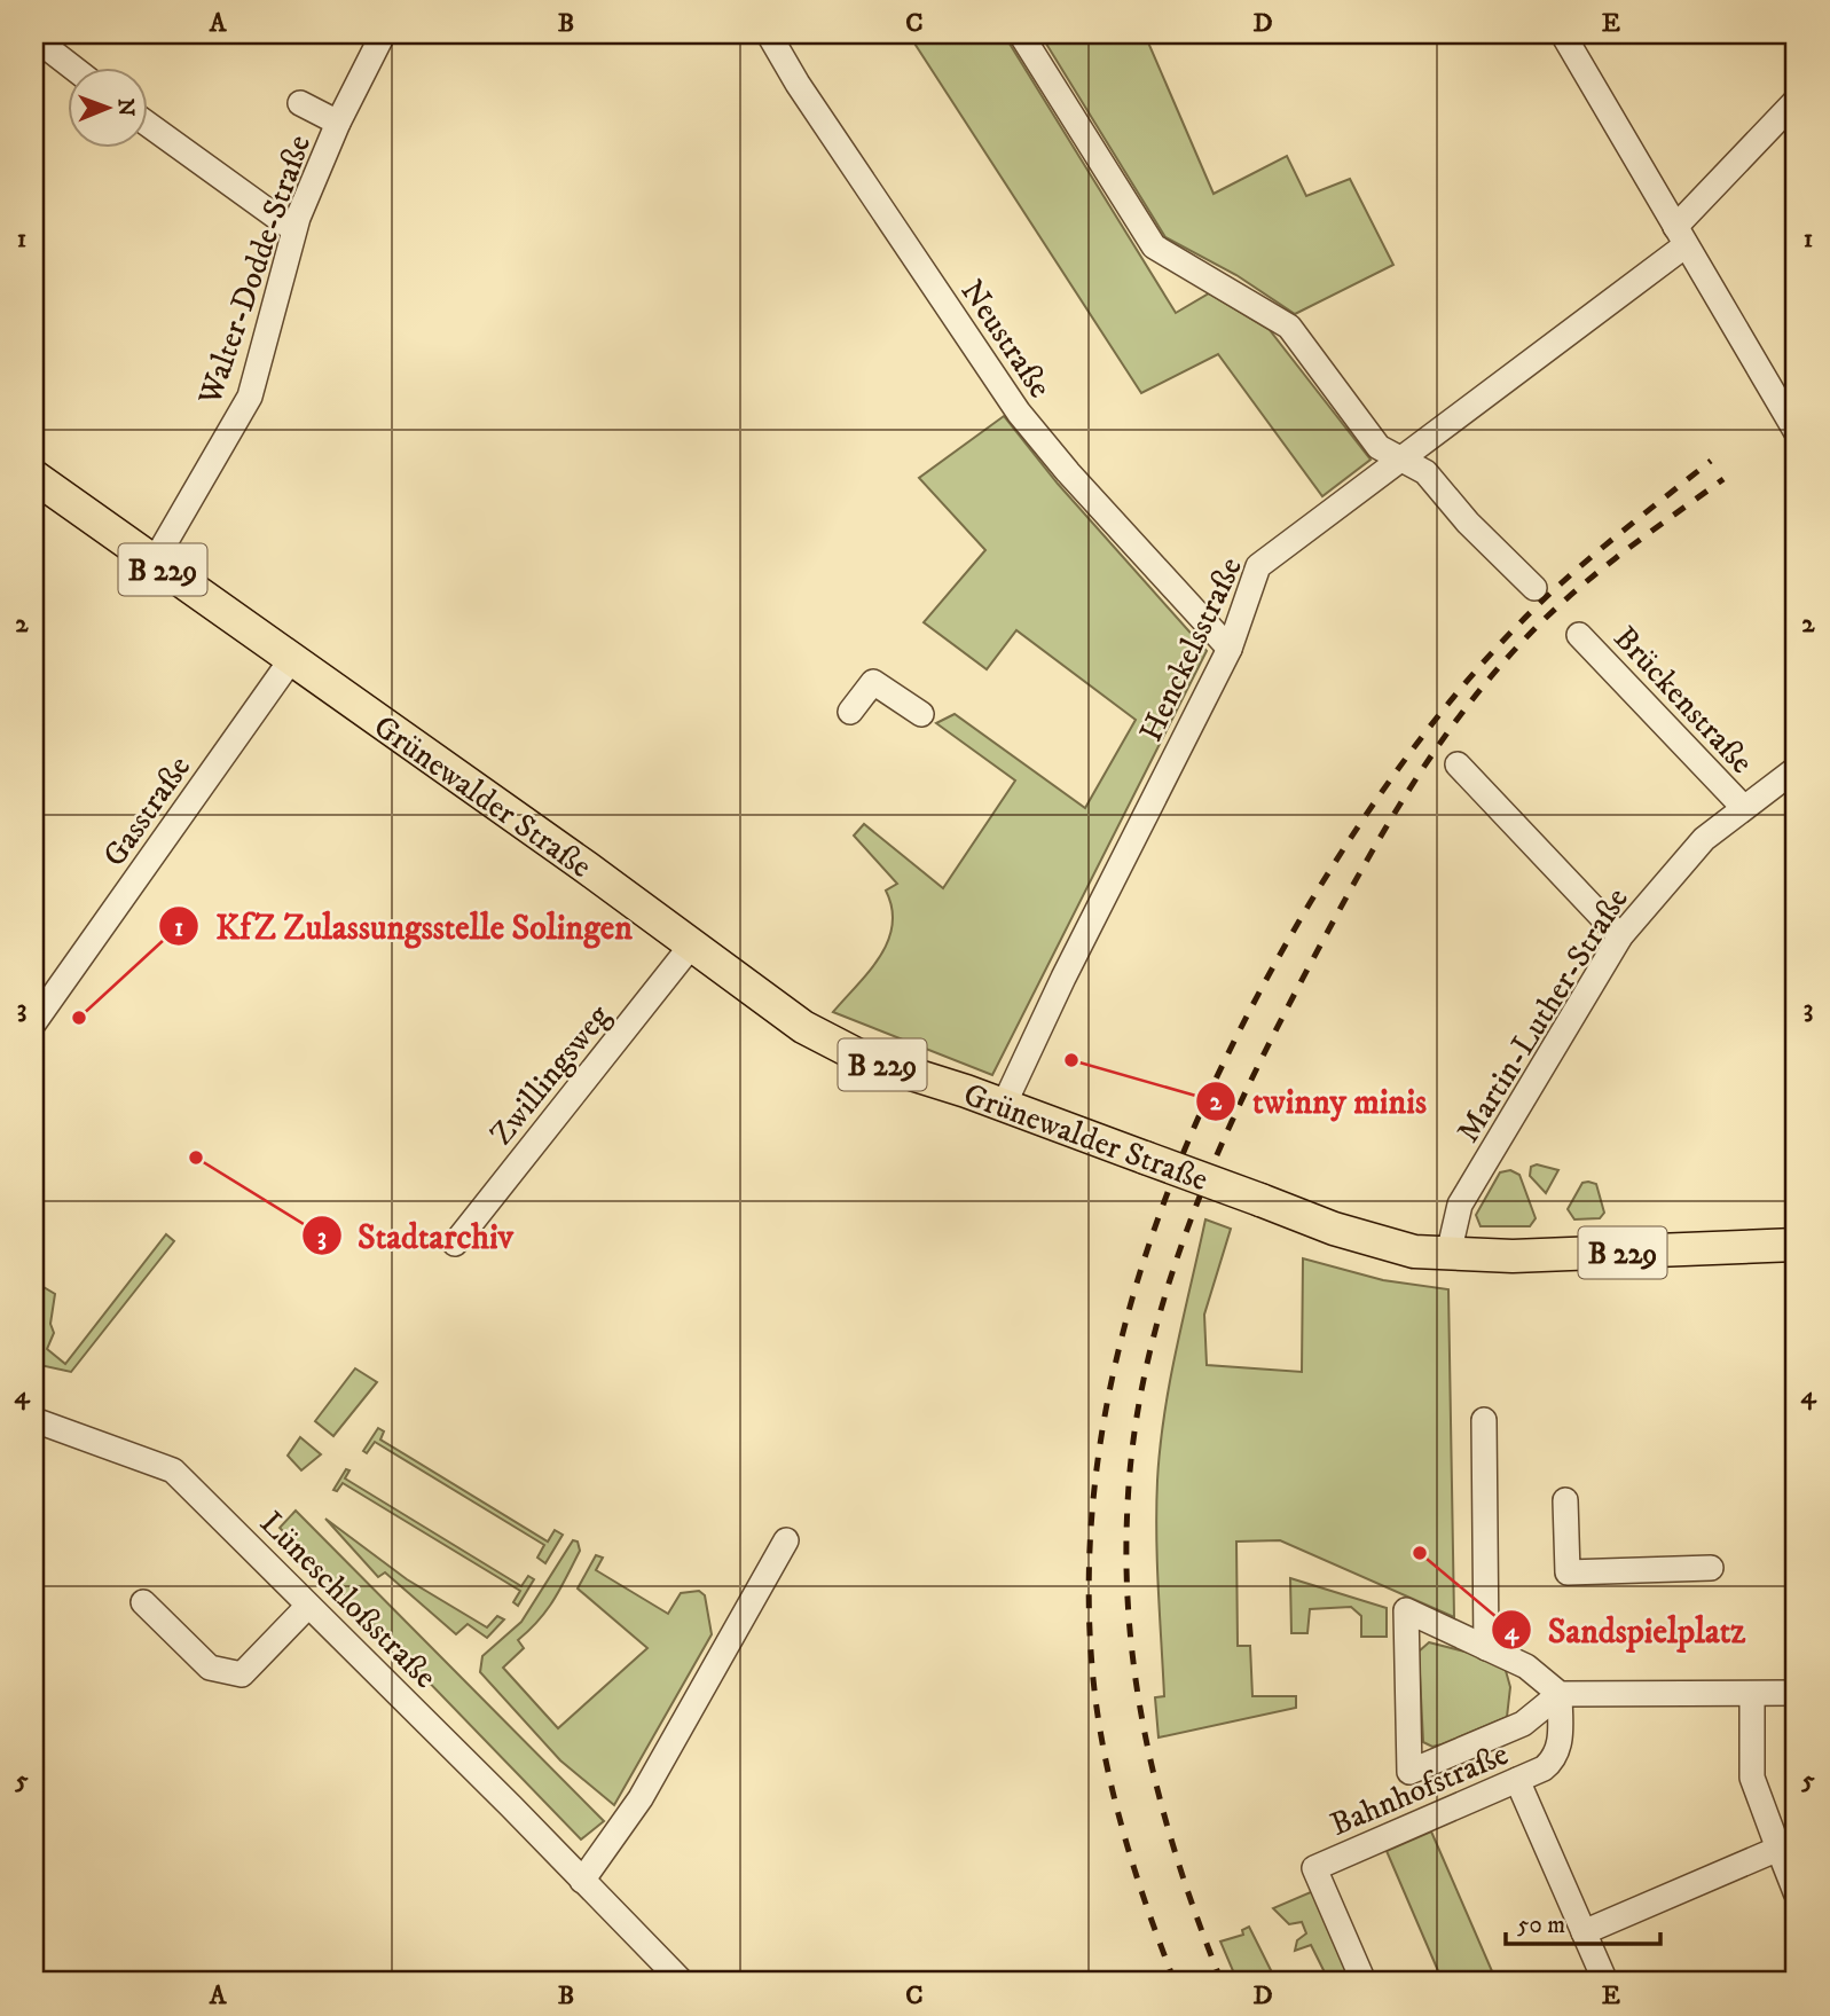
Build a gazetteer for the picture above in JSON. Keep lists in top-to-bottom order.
{
  "streets": {
    "main road": ["B 229", "Grünewalder Straße"],
    "street": [
      "Walter-Dodde-Straße",
      "Neustraße",
      "Henckelsstraße",
      "Brückenstraße",
      "Gasstraße",
      "Martin-Luther-Straße",
      "Zwillingsweg",
      "Lüneschloßstraße",
      "Bahnhofstraße"
    ]
  },
  "crossings": [
    ["Walter-Dodde-Straße", "Grünewalder Straße"],
    ["Neustraße", "Henckelsstraße"],
    ["B 229", "Grünewalder Straße"],
    ["B 229", "Martin-Luther-Straße"],
    ["Henckelsstraße", "Grünewalder Straße"],
    ["Brückenstraße", "Martin-Luther-Straße"],
    ["Grünewalder Straße", "Gasstraße"],
    ["Grünewalder Straße", "Martin-Luther-Straße"],
    ["Grünewalder Straße", "Zwillingsweg"]
  ],
  "places": [
    "KfZ Zulassungsstelle Solingen",
    "twinny minis",
    "Stadtarchiv",
    "Sandspielplatz"
  ],
  "scale_bar": "50 m",
  "north": "right",
  "grid": {
    "columns": [
      "A",
      "B",
      "C",
      "D",
      "E"
    ],
    "rows": [
      "1",
      "2",
      "3",
      "4",
      "5"
    ]
  }
}
